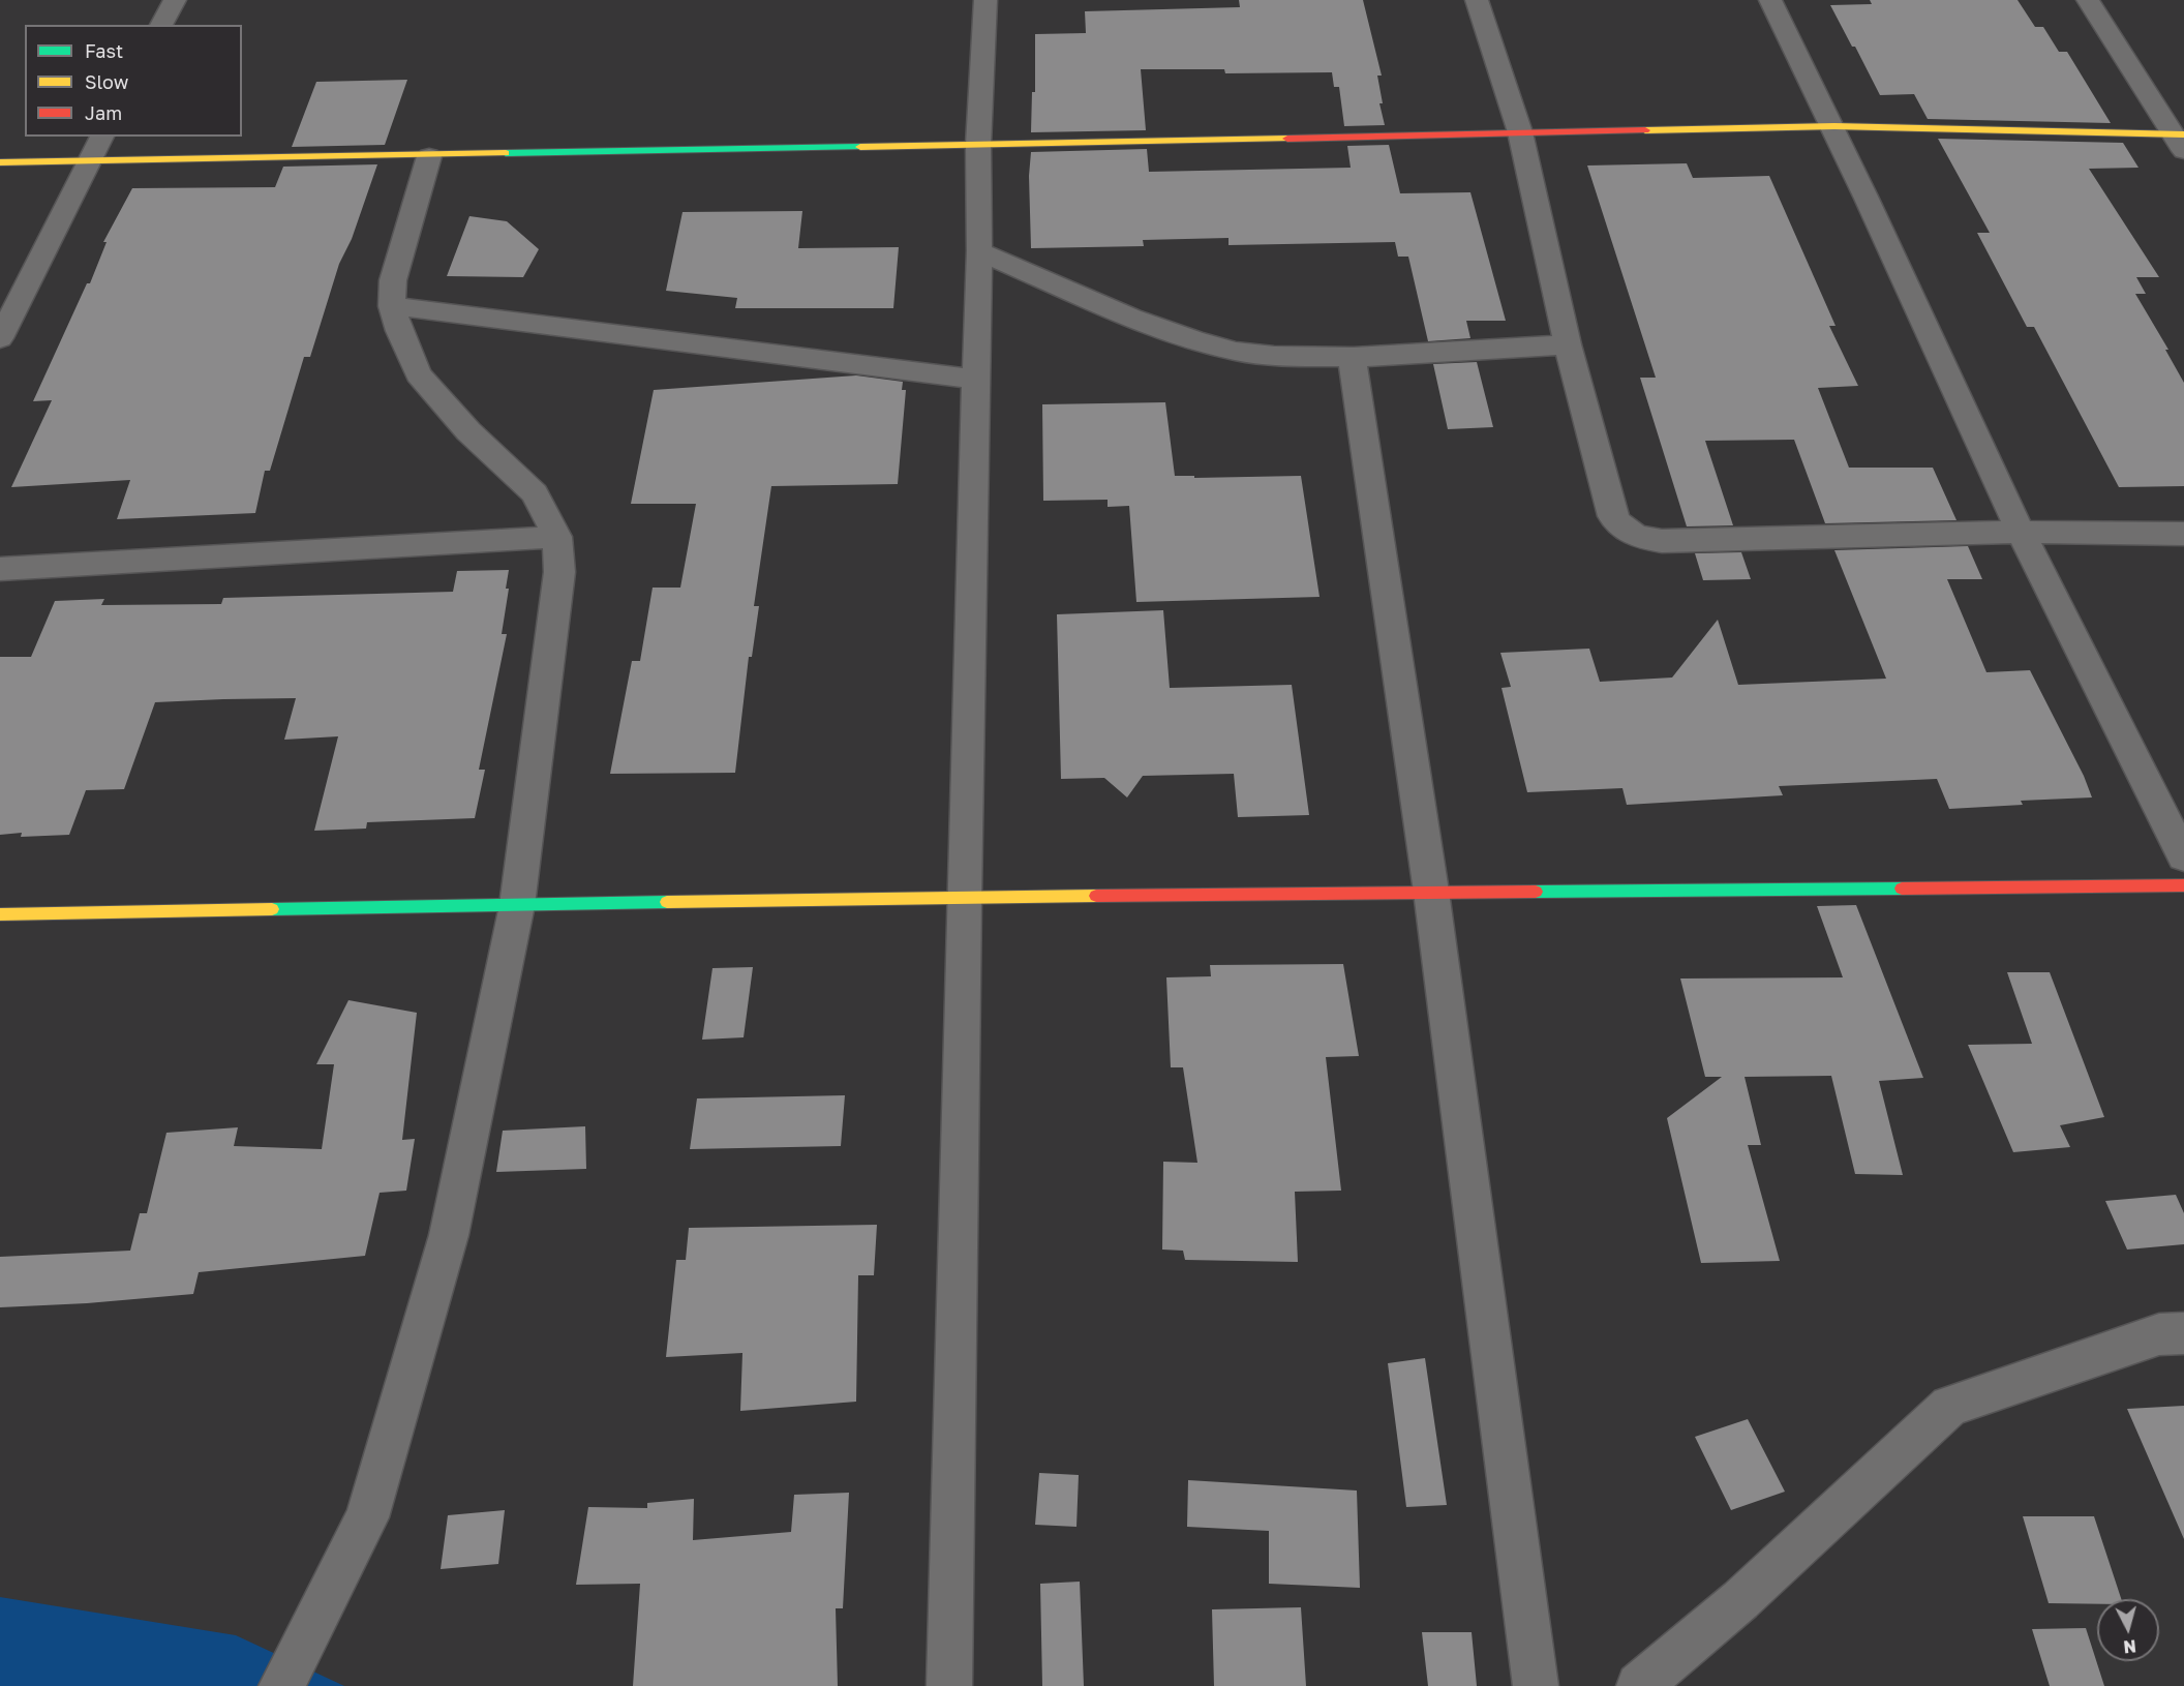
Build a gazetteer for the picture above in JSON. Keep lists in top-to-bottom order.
{
  "legend": ["Fast", "Slow", "Jam"],
  "north": "bottom"
}
